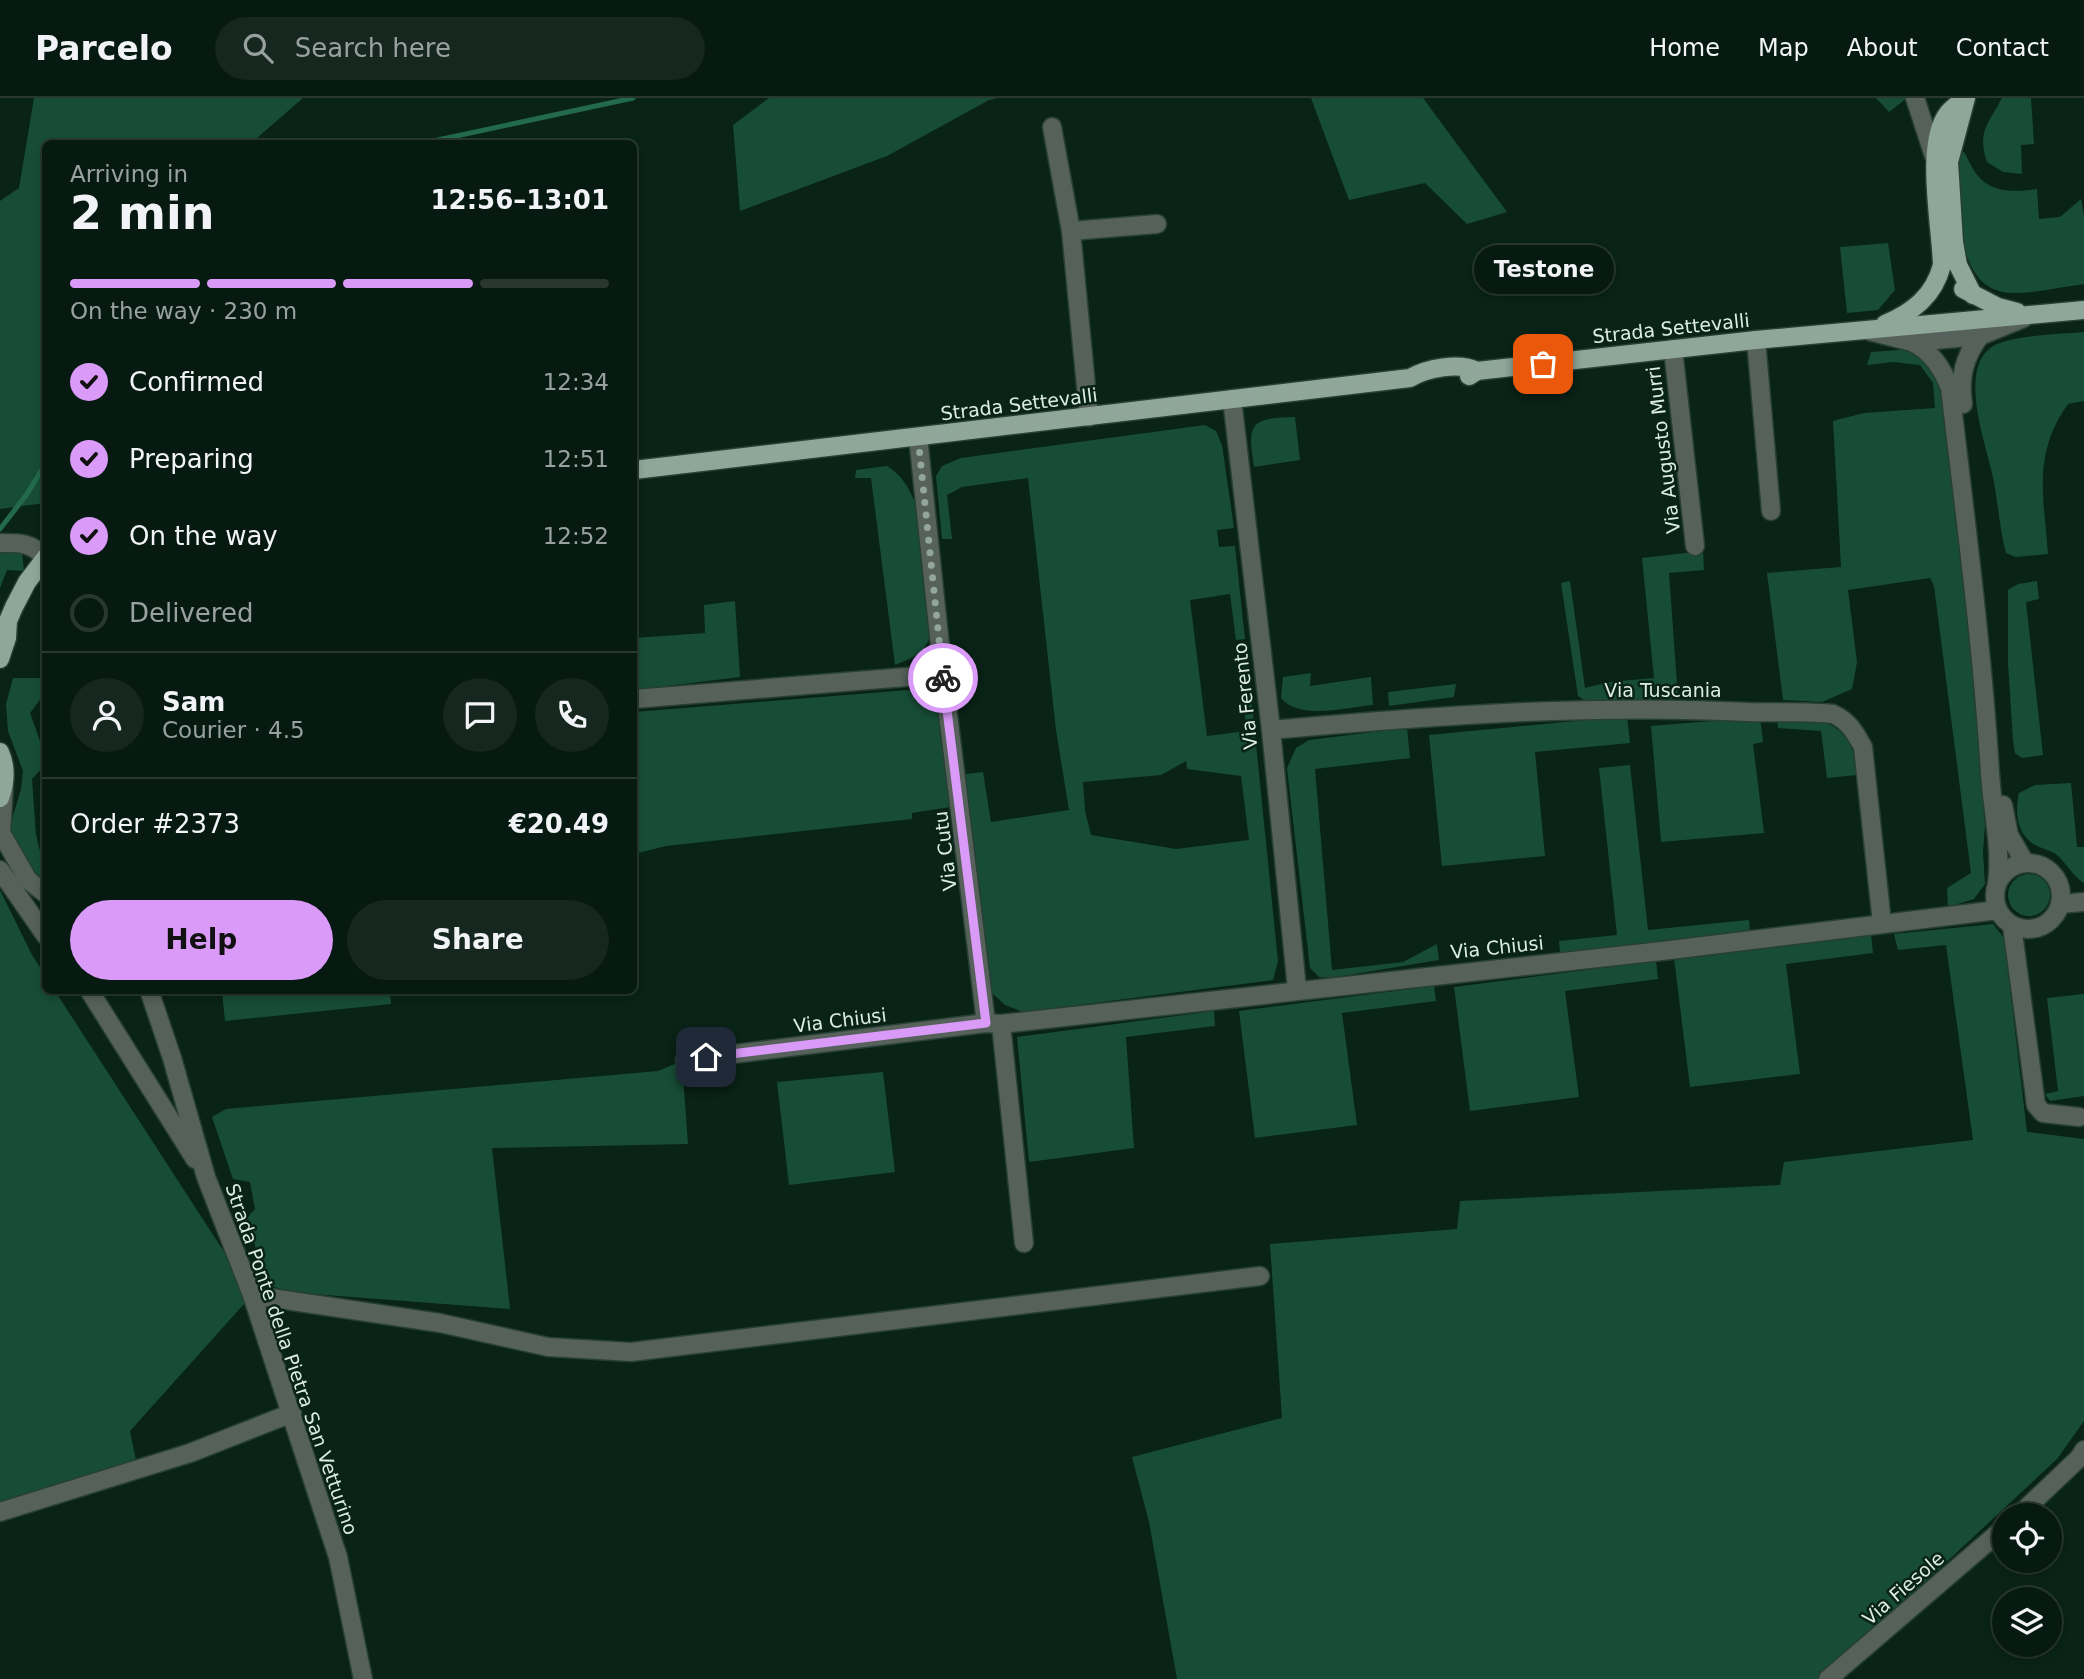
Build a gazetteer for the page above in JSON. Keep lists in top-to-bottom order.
{
  "streets": {
    "main road": ["Strada Settevalli"],
    "street": [
      "Via Augusto Murri",
      "Via Tuscania",
      "Via Ferento",
      "Via Cutu",
      "Via Chiusi",
      "Strada Ponte della Pietra San Vetturino",
      "Via Fiesole"
    ]
  },
  "crossings": [
    ["Strada Settevalli", "Via Augusto Murri"],
    ["Strada Settevalli", "Via Ferento"],
    ["Strada Settevalli", "Via Cutu"],
    ["Via Tuscania", "Via Ferento"],
    ["Via Tuscania", "Via Chiusi"],
    ["Via Ferento", "Via Chiusi"],
    ["Via Cutu", "Via Chiusi"]
  ],
  "places": ["Testone"],
  "page": {
    "header": "Parcelo",
    "search": "Search here",
    "nav": [
      "Home",
      "Map",
      "About",
      "Contact"
    ],
    "heading": ["2 min", "Arriving in", "12:56–13:01"],
    "panel": [
      "Sam",
      "Courier · 4.5",
      "Order #2373",
      "€20.49"
    ],
    "bubble": "Testone",
    "bar": "On the way · 230 m",
    "list": [
      ["Confirmed", "12:34"],
      ["Preparing", "12:51"],
      ["On the way", "12:52"],
      "Delivered"
    ],
    "buttons": ["Help", "Share"]
  }
}
